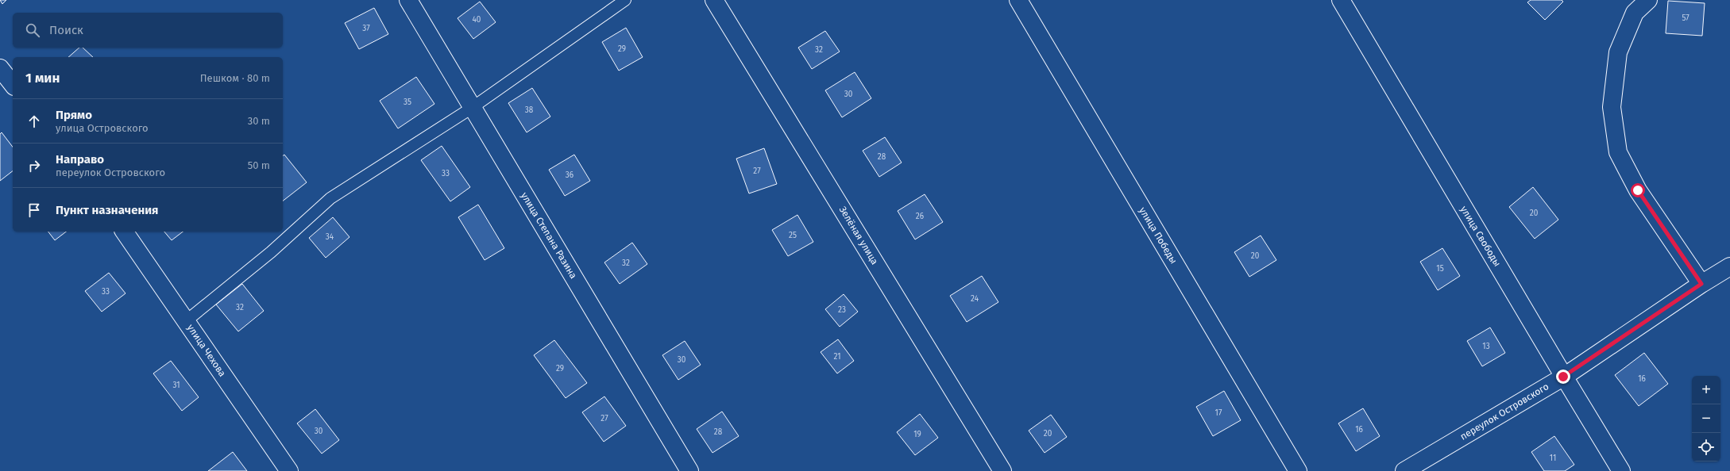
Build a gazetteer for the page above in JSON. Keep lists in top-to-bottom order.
{
  "streets": {
    "street": [
      "улица Степана Разина",
      "Зелёная улица",
      "улица Победы",
      "улица Свободы",
      "улица Чехова",
      "переулок Островского"
    ]
  },
  "crossings": [
    ["улица Свободы", "переулок Островского"]
  ],
  "house_numbers": [
    "57",
    "40",
    "37",
    "29",
    "32",
    "30",
    "35",
    "38",
    "28",
    "27",
    "33",
    "36",
    "20",
    "26",
    "25",
    "34",
    "20",
    "32",
    "15",
    "33",
    "24",
    "32",
    "23",
    "13",
    "21",
    "30",
    "29",
    "16",
    "31",
    "17",
    "27",
    "16",
    "30",
    "28",
    "20",
    "19",
    "11"
  ],
  "page": {
    "search": "Поиск",
    "heading": ["1 мин", "Пешком · 80 m"],
    "list": [
      ["Прямо", "улица Островского", "30 m"],
      ["Направо", "переулок Островского", "50 m"],
      "Пункт назначения"
    ],
    "map_buttons": ["+", "−"]
  }
}
